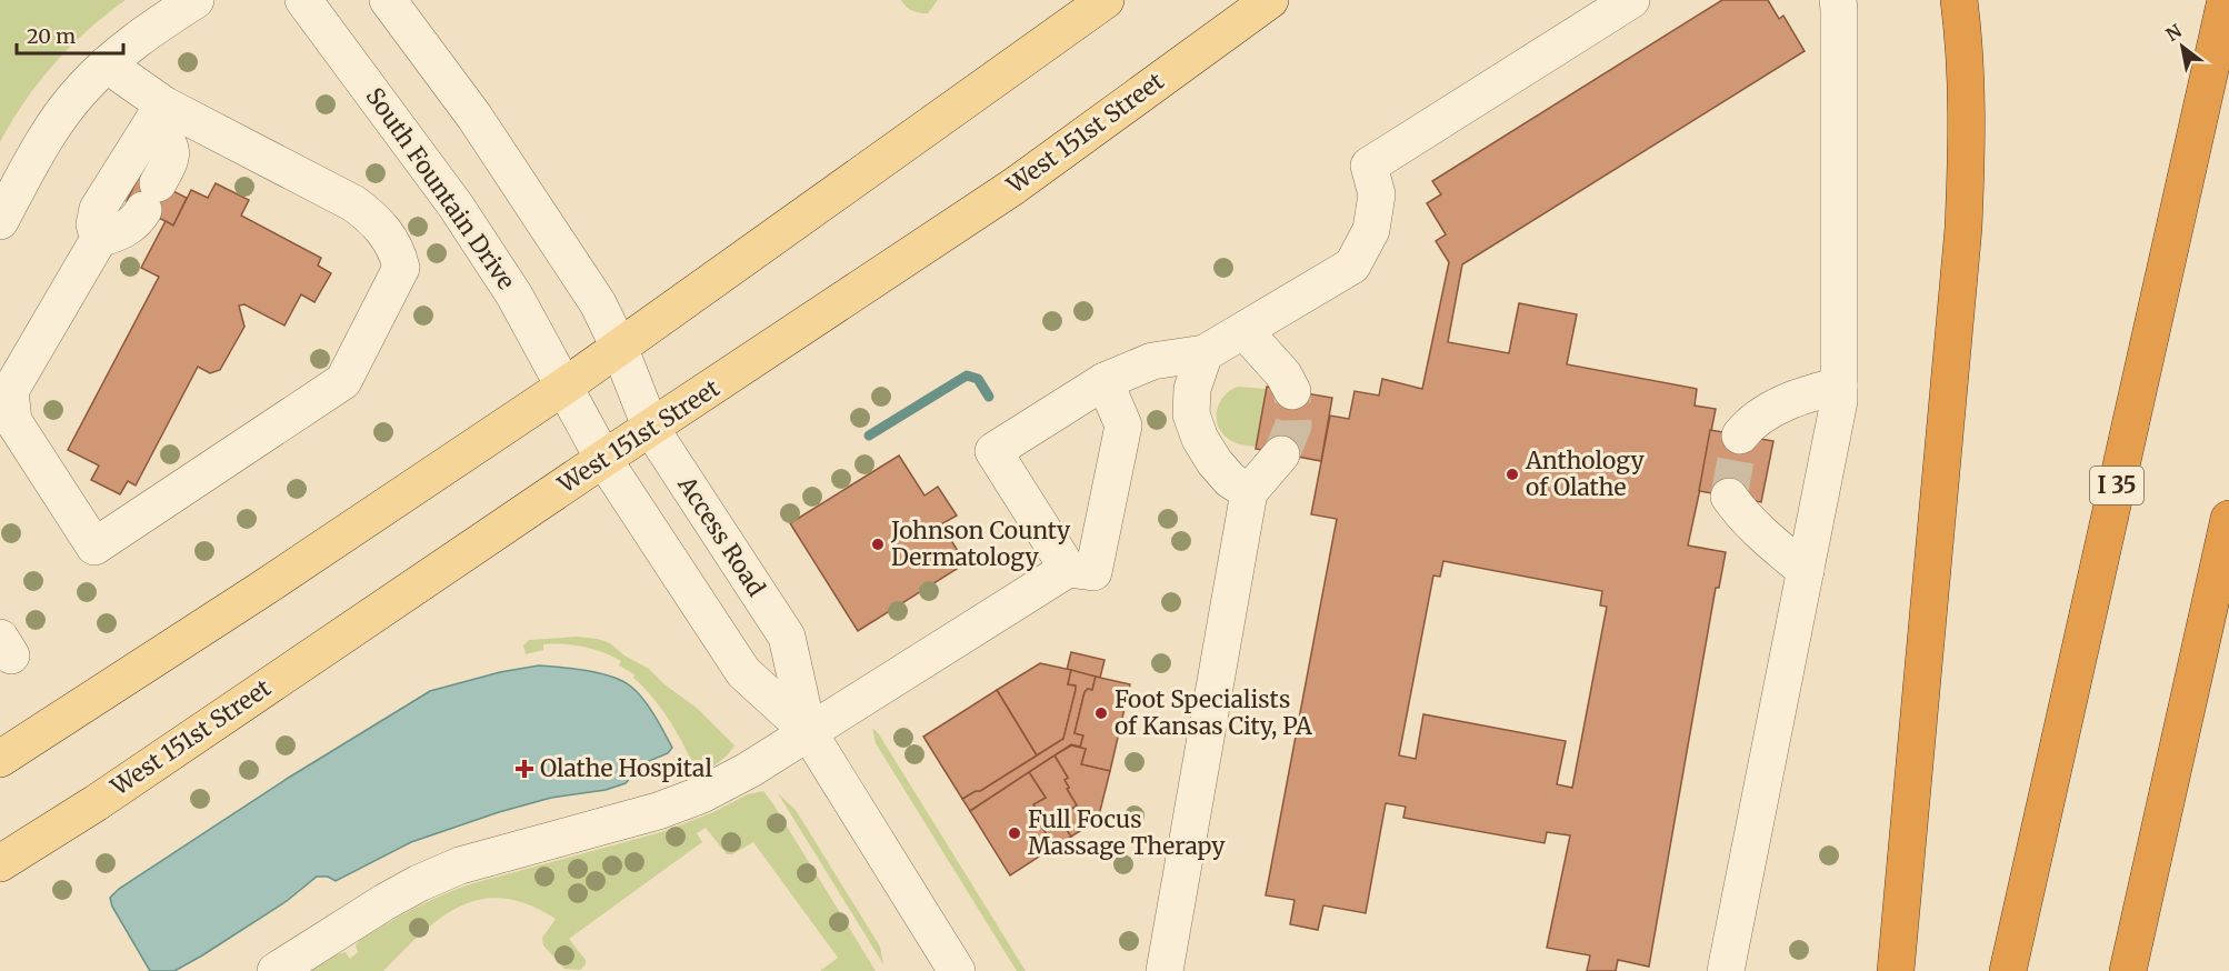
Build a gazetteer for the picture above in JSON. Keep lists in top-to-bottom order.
{
  "streets": {
    "highway": ["I 35"],
    "main road": ["West 151st Street"],
    "street": ["South Fountain Drive", "Access Road"]
  },
  "crossings": [
    ["West 151st Street", "Access Road"],
    ["South Fountain Drive", "Access Road"]
  ],
  "places": {
    "other": [
      "Anthology of Olathe",
      "Johnson County Dermatology",
      "Foot Specialists of Kansas City, PA",
      "Full Focus Massage Therapy"
    ],
    "health": ["Olathe Hospital"]
  },
  "scale_bar": "20 m",
  "north": "top left"
}
